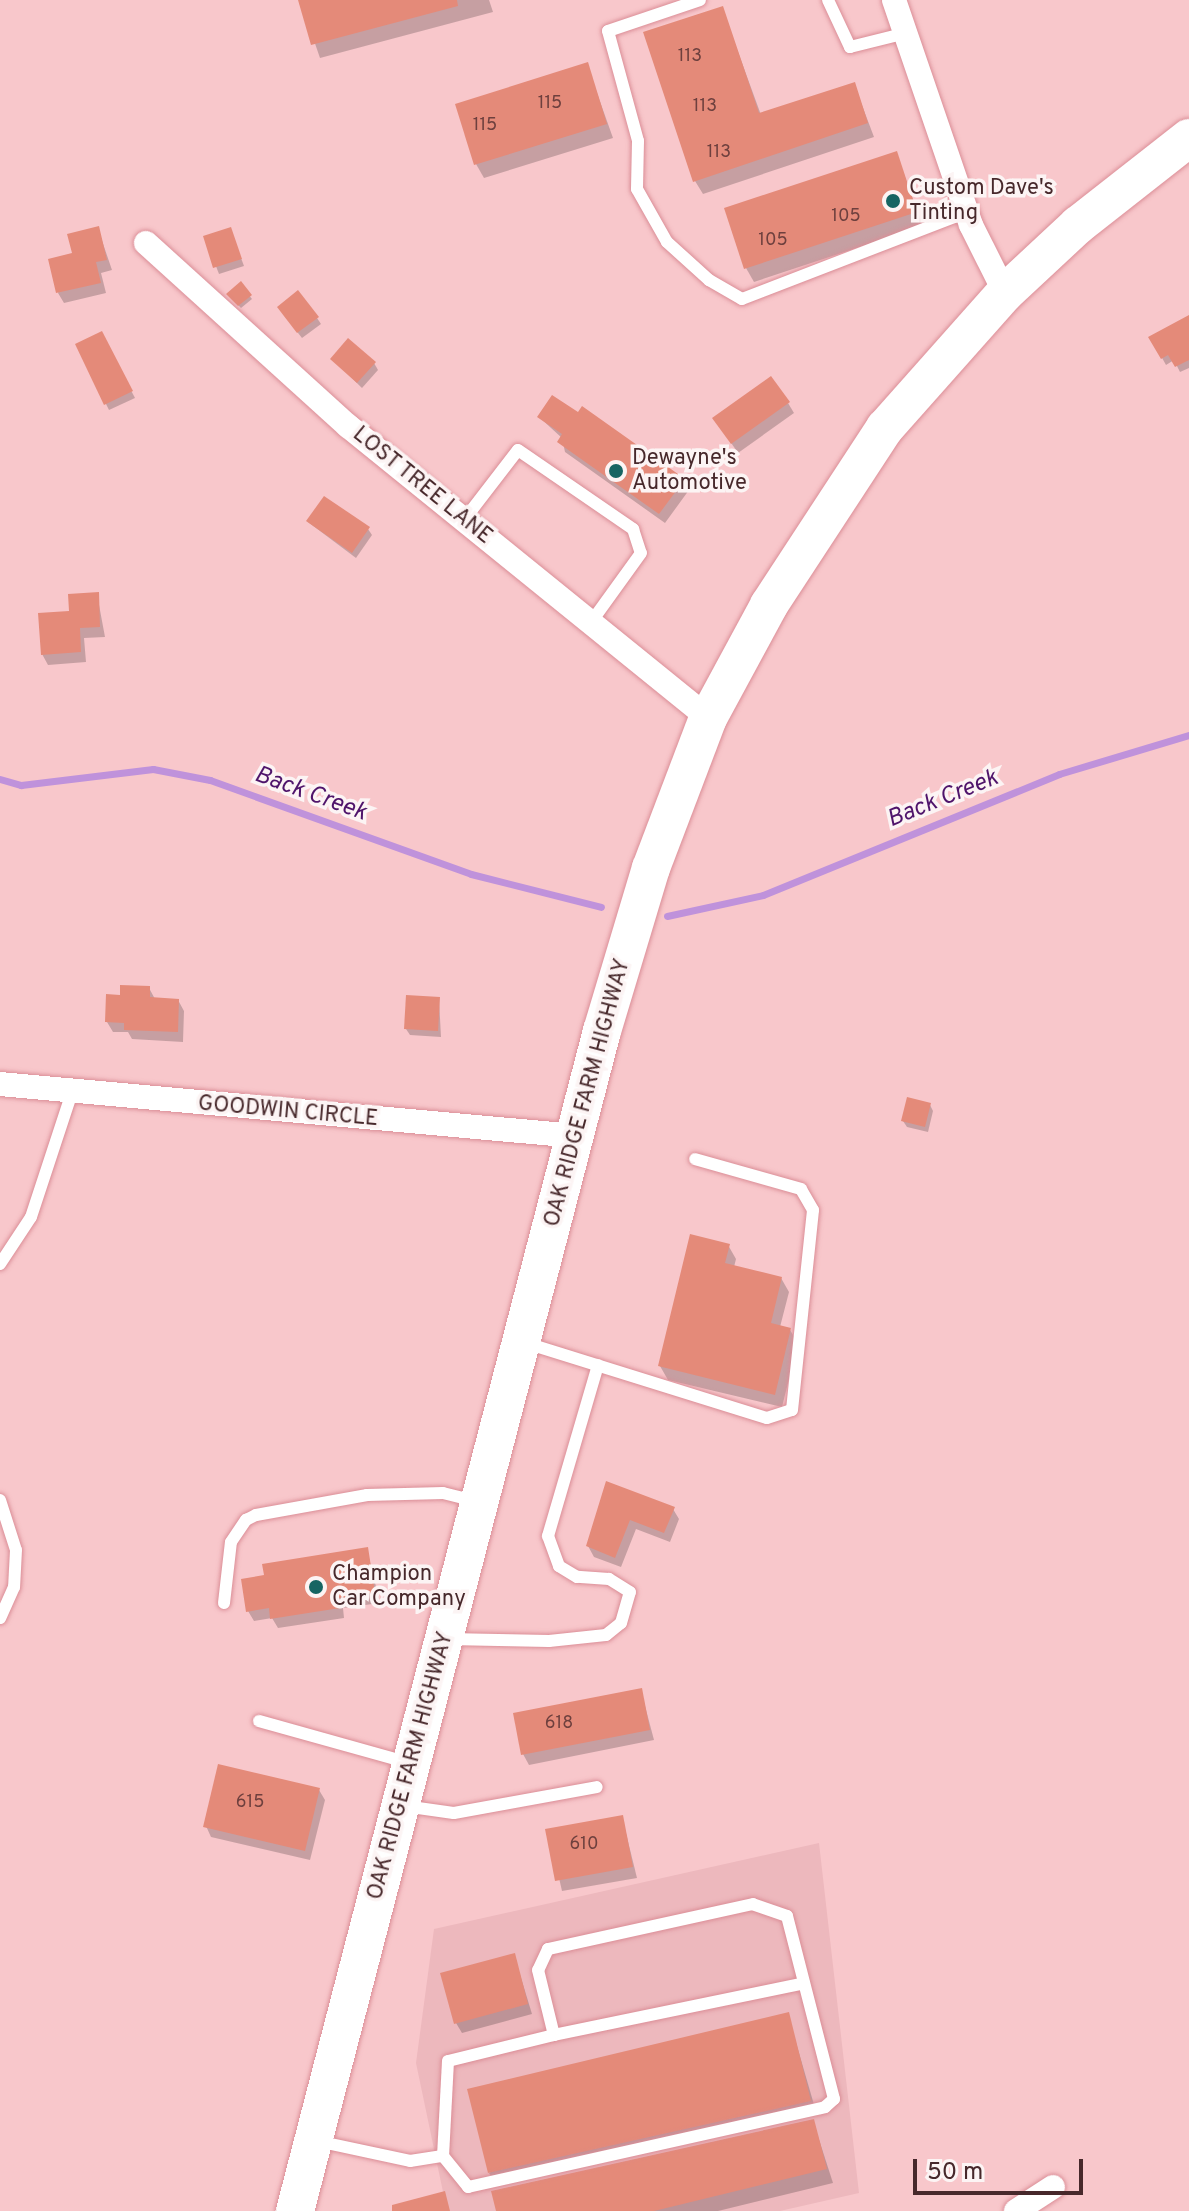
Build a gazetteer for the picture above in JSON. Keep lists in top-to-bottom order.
{
  "streets": {
    "main road": ["OAK RIDGE FARM HIGHWAY"],
    "street": ["LOST TREE LANE", "GOODWIN CIRCLE"]
  },
  "crossings": [
    ["LOST TREE LANE", "OAK RIDGE FARM HIGHWAY"],
    ["OAK RIDGE FARM HIGHWAY", "GOODWIN CIRCLE"]
  ],
  "water": ["Back Creek"],
  "places": ["Custom Dave's Tinting", "Dewayne's Automotive", "Champion Car Company"],
  "house_numbers": [
    "113",
    "115",
    "113",
    "115",
    "113",
    "105",
    "105",
    "618",
    "615",
    "610"
  ],
  "scale_bar": "50 m"
}
